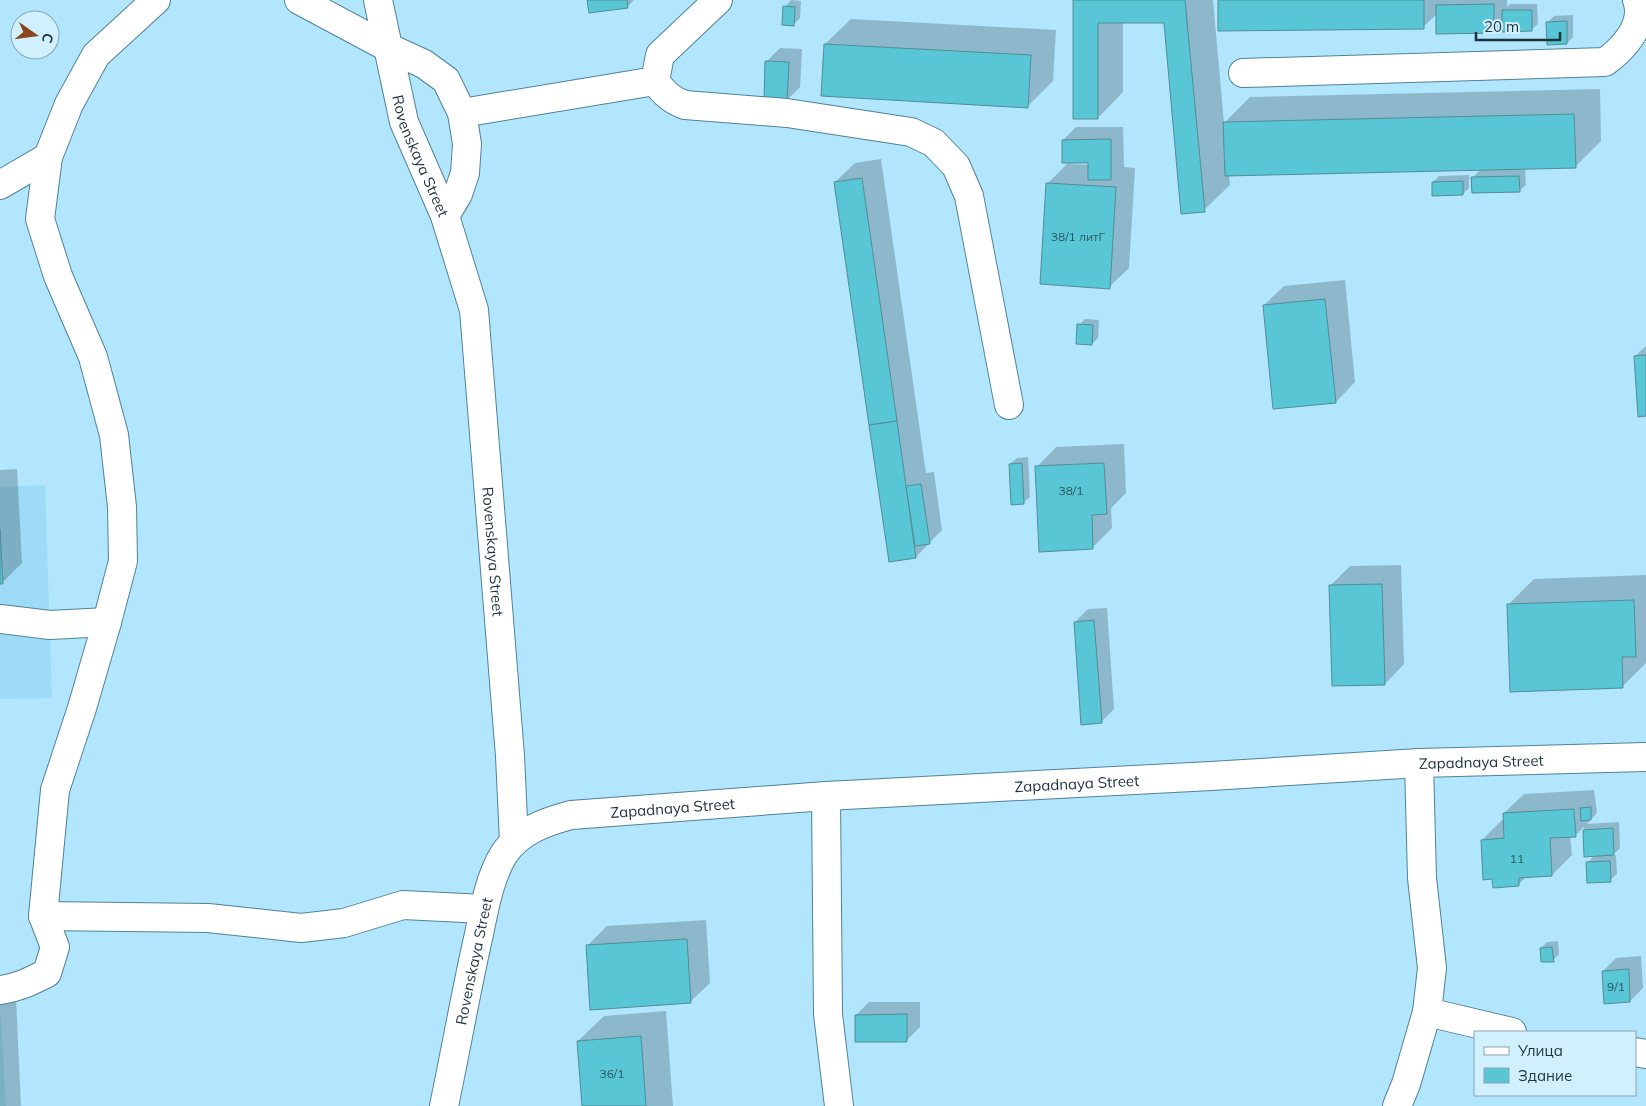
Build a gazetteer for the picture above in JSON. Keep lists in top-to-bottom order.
{
  "streets": {
    "street": ["Rovenskaya Street", "Zapadnaya Street"]
  },
  "crossings": [
    ["Rovenskaya Street", "Zapadnaya Street"]
  ],
  "house_numbers": [
    "38/1 литГ",
    "38/1",
    "11",
    "9/1",
    "36/1"
  ],
  "legend": ["Улица", "Здание"],
  "scale_bar": "20 m",
  "north": "right"
}
